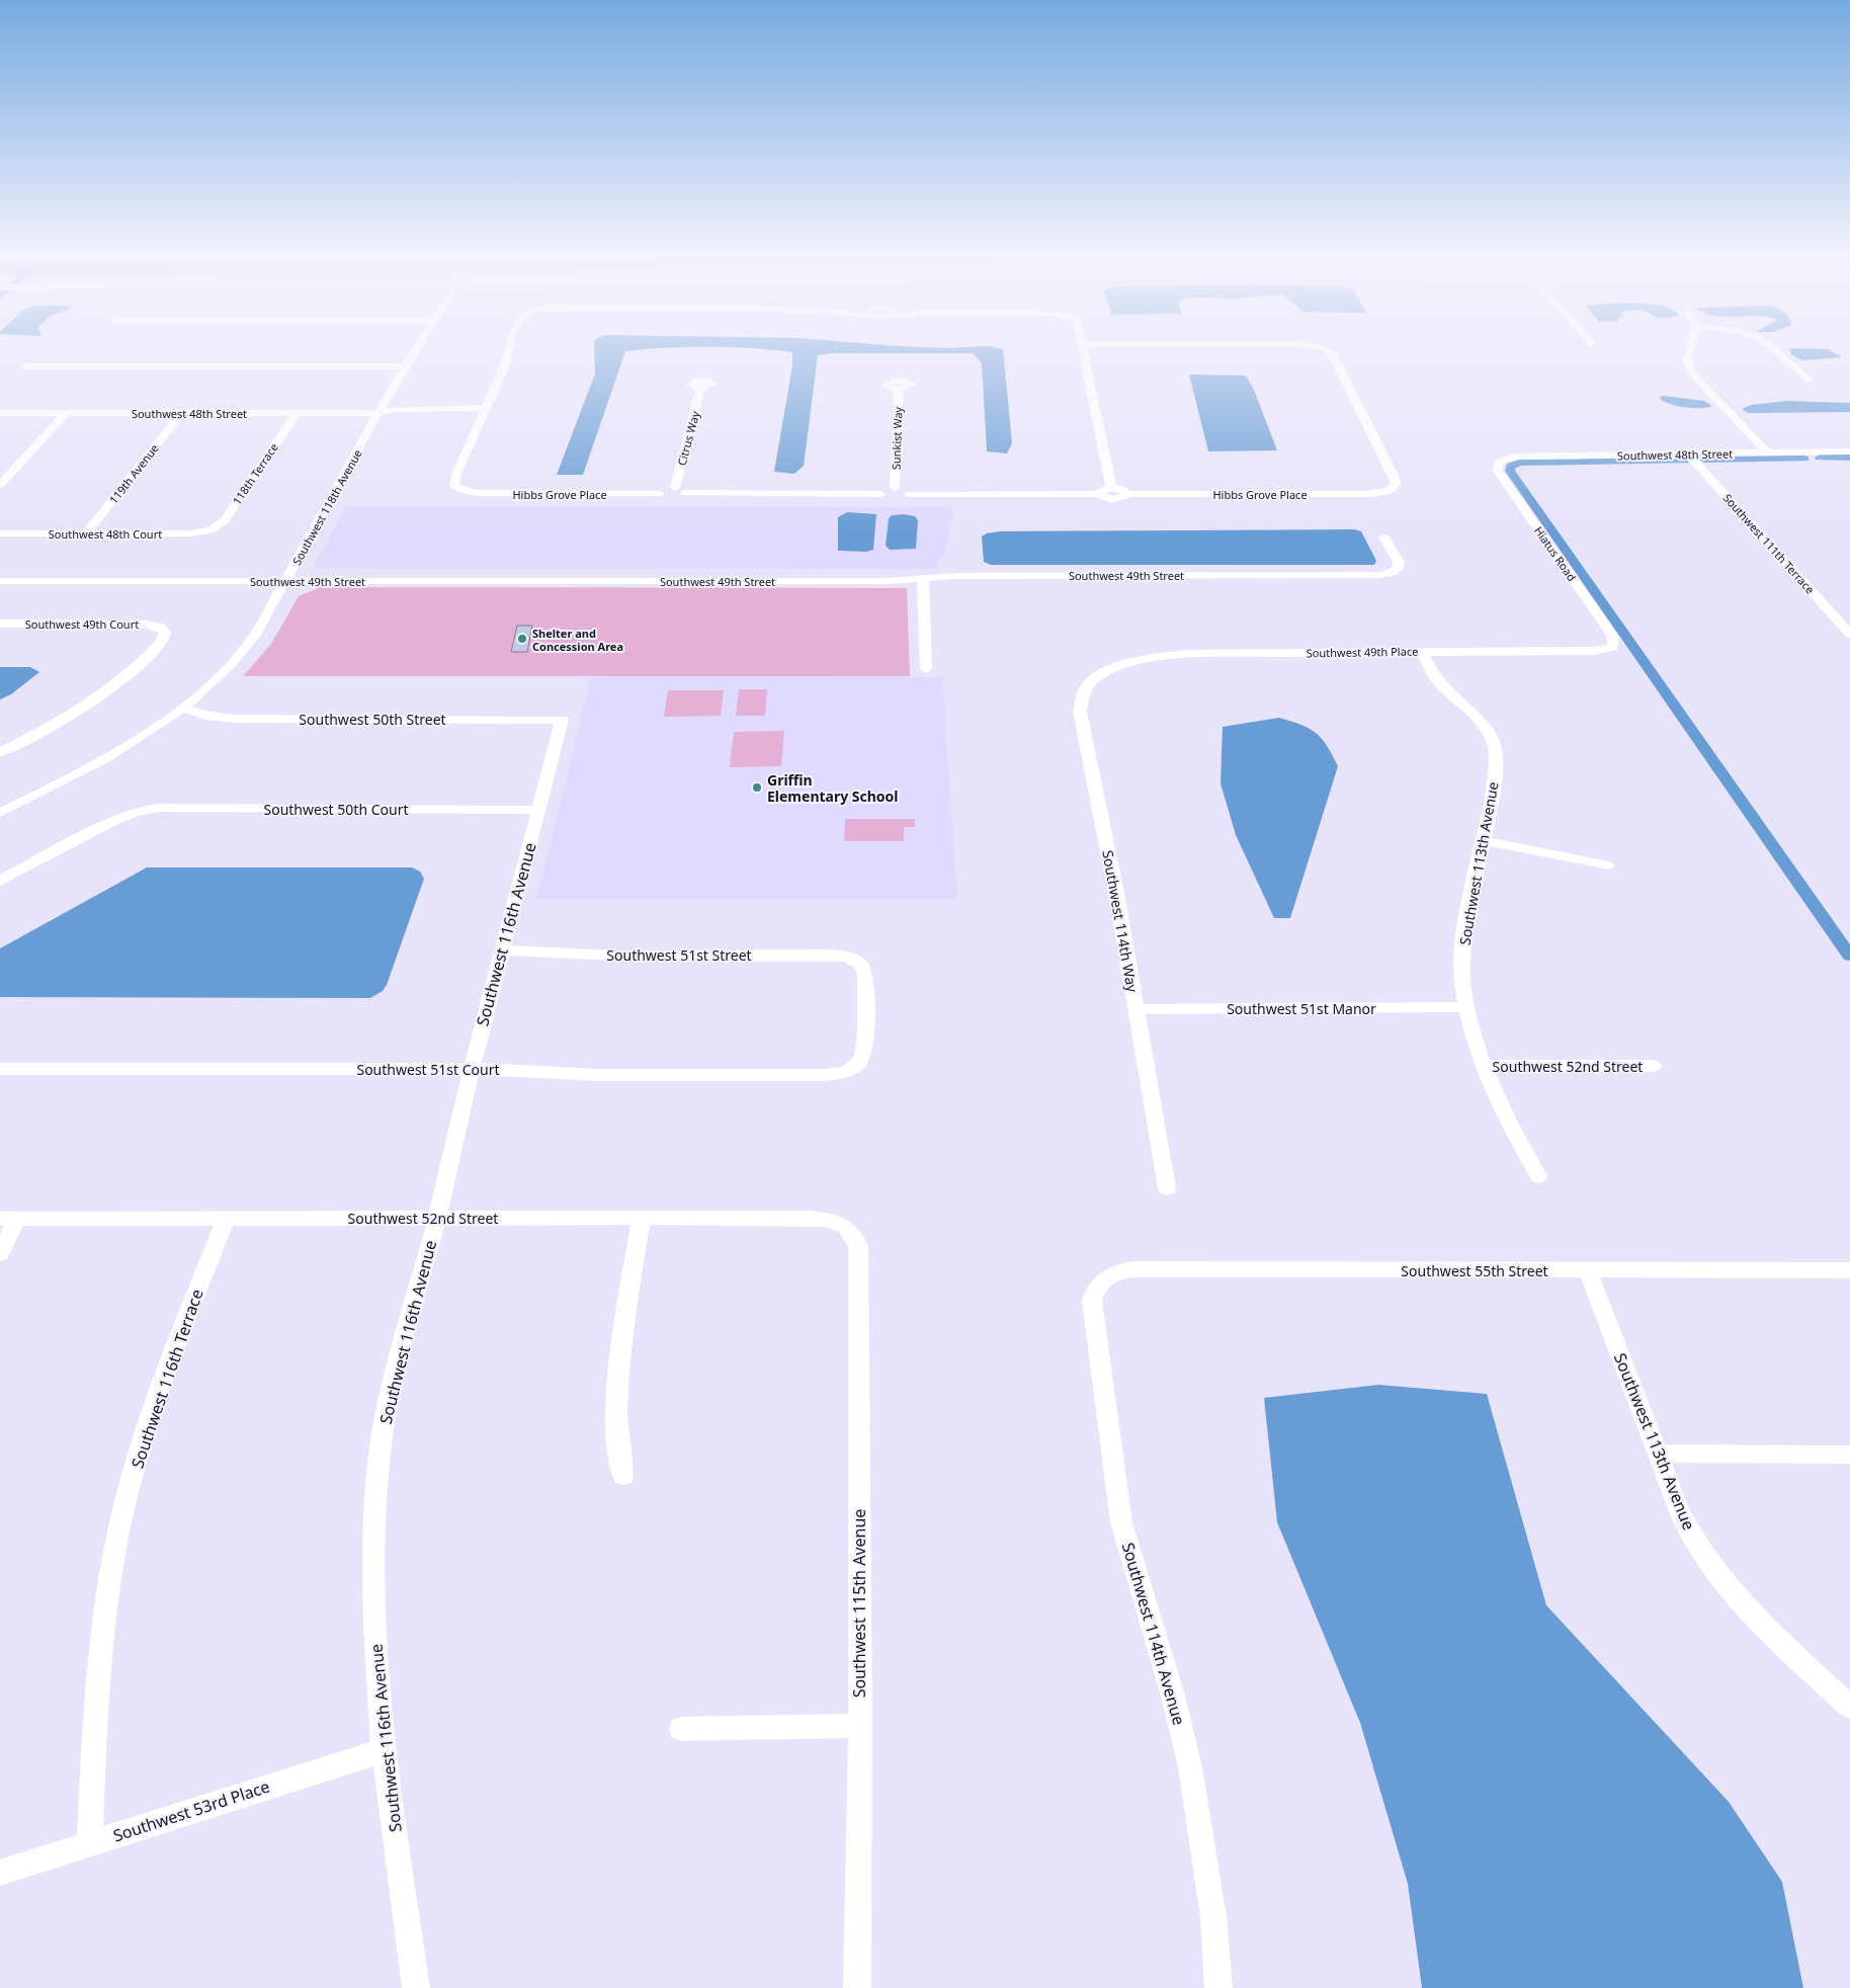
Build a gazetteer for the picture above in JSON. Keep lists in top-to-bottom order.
{
  "streets": {
    "street": [
      "Southwest 48th Street",
      "Citrus Way",
      "Sunkist Way",
      "119th Avenue",
      "118th Terrace",
      "Hibbs Grove Place",
      "Southwest 118th Avenue",
      "Southwest 48th Court",
      "Southwest 111th Terrace",
      "Hiatus Road",
      "Southwest 49th Street",
      "Southwest 49th Court",
      "Southwest 49th Place",
      "Southwest 50th Street",
      "Southwest 50th Court",
      "Southwest 113th Avenue",
      "Southwest 114th Way",
      "Southwest 116th Avenue",
      "Southwest 51st Street",
      "Southwest 51st Manor",
      "Southwest 52nd Street",
      "Southwest 51st Court",
      "Southwest 55th Street",
      "Southwest 116th Terrace",
      "Southwest 115th Avenue",
      "Southwest 114th Avenue",
      "Southwest 53rd Place"
    ]
  },
  "crossings": [
    ["Southwest 48th Street", "119th Avenue"],
    ["Southwest 48th Street", "118th Terrace"],
    ["Southwest 48th Street", "Hibbs Grove Place"],
    ["Southwest 48th Street", "Southwest 118th Avenue"],
    ["Southwest 48th Street", "Southwest 111th Terrace"],
    ["Southwest 48th Street", "Hiatus Road"],
    ["Citrus Way", "Hibbs Grove Place"],
    ["119th Avenue", "Southwest 48th Court"],
    ["118th Terrace", "Southwest 48th Court"],
    ["Southwest 118th Avenue", "Southwest 49th Street"],
    ["Southwest 118th Avenue", "Southwest 50th Street"],
    ["Hiatus Road", "Southwest 49th Place"],
    ["Southwest 49th Place", "Southwest 113th Avenue"],
    ["Southwest 49th Place", "Southwest 114th Way"],
    ["Southwest 50th Street", "Southwest 116th Avenue"],
    ["Southwest 50th Court", "Southwest 116th Avenue"],
    ["Southwest 113th Avenue", "Southwest 51st Manor"],
    ["Southwest 113th Avenue", "Southwest 52nd Street"],
    ["Southwest 113th Avenue", "Southwest 55th Street"],
    ["Southwest 114th Way", "Southwest 51st Manor"],
    ["Southwest 116th Avenue", "Southwest 51st Street"],
    ["Southwest 116th Avenue", "Southwest 52nd Street"],
    ["Southwest 116th Avenue", "Southwest 51st Court"],
    ["Southwest 116th Avenue", "Southwest 53rd Place"],
    ["Southwest 51st Street", "Southwest 51st Court"],
    ["Southwest 52nd Street", "Southwest 116th Terrace"],
    ["Southwest 52nd Street", "Southwest 115th Avenue"],
    ["Southwest 55th Street", "Southwest 114th Avenue"],
    ["Southwest 116th Terrace", "Southwest 53rd Place"]
  ],
  "places": ["Shelter and Concession Area", "Griffin Elementary School"]
}
